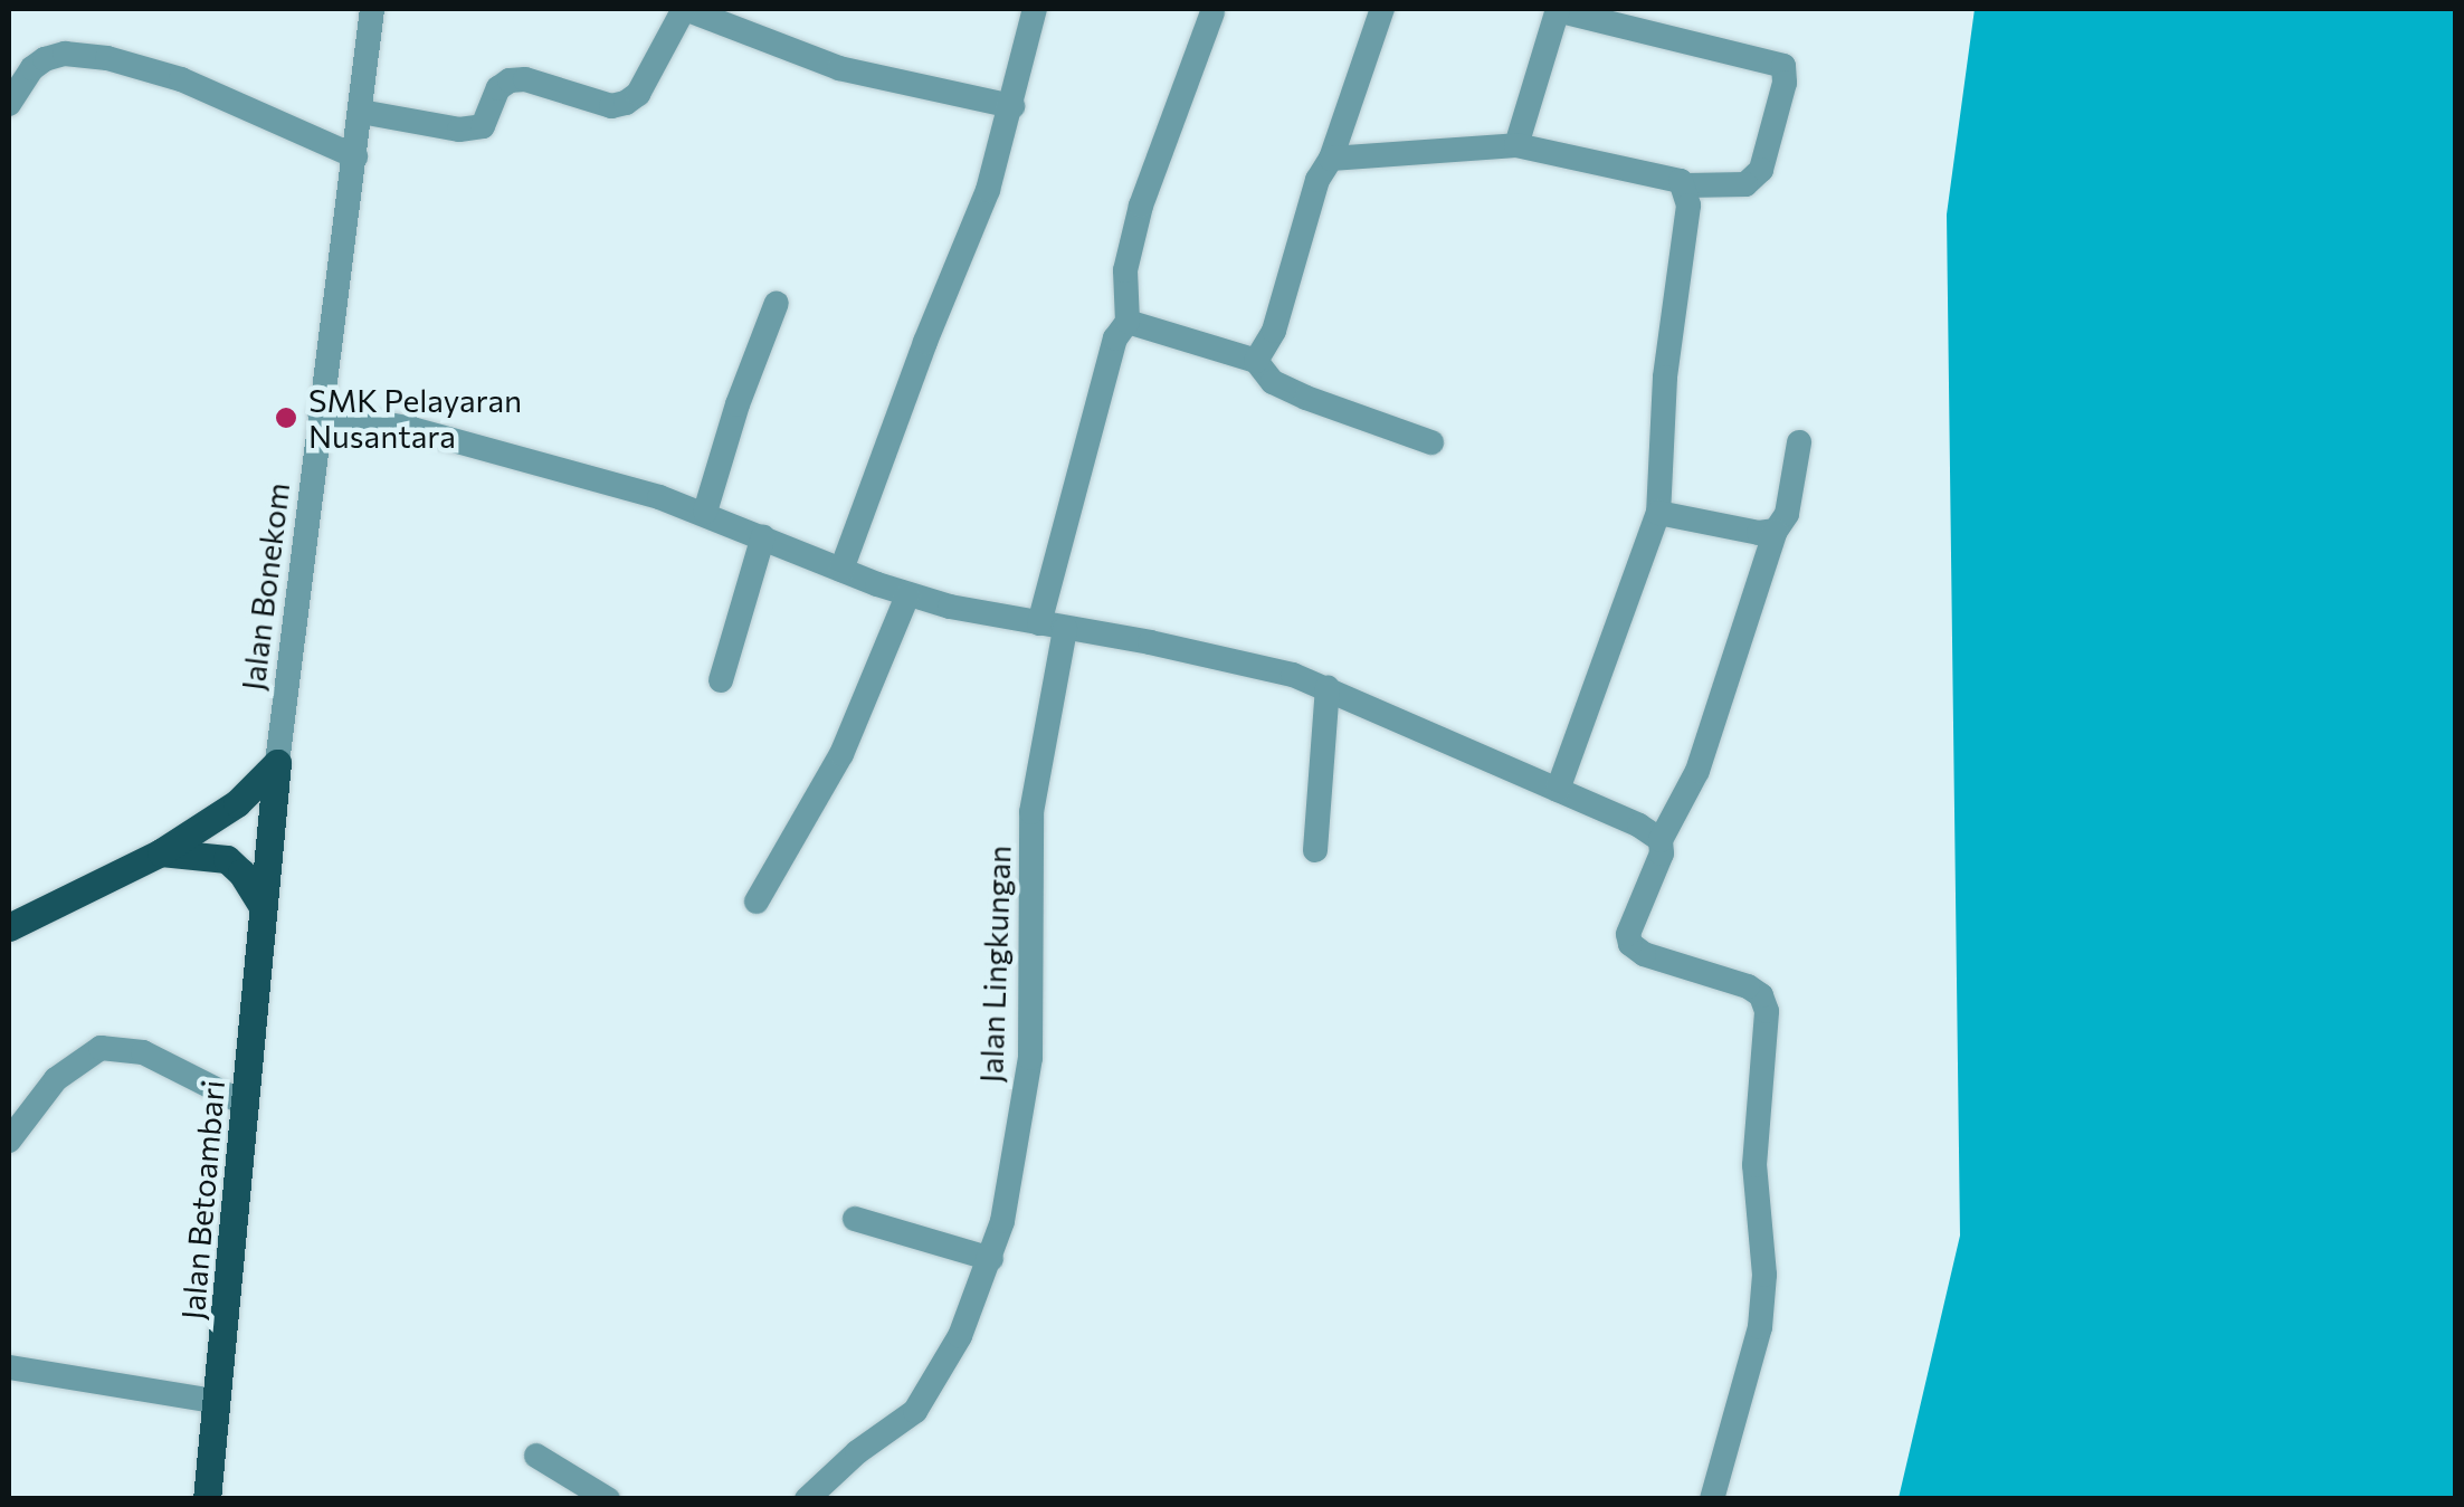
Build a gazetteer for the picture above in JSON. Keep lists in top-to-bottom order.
{
  "streets": {
    "main road": ["Jalan Bonekom", "Jalan Betoambari"],
    "street": ["Jalan Lingkungan"]
  },
  "crossings": [
    ["Jalan Bonekom", "Jalan Betoambari"]
  ],
  "places": ["SMK Pelayaran Nusantara"]
}
